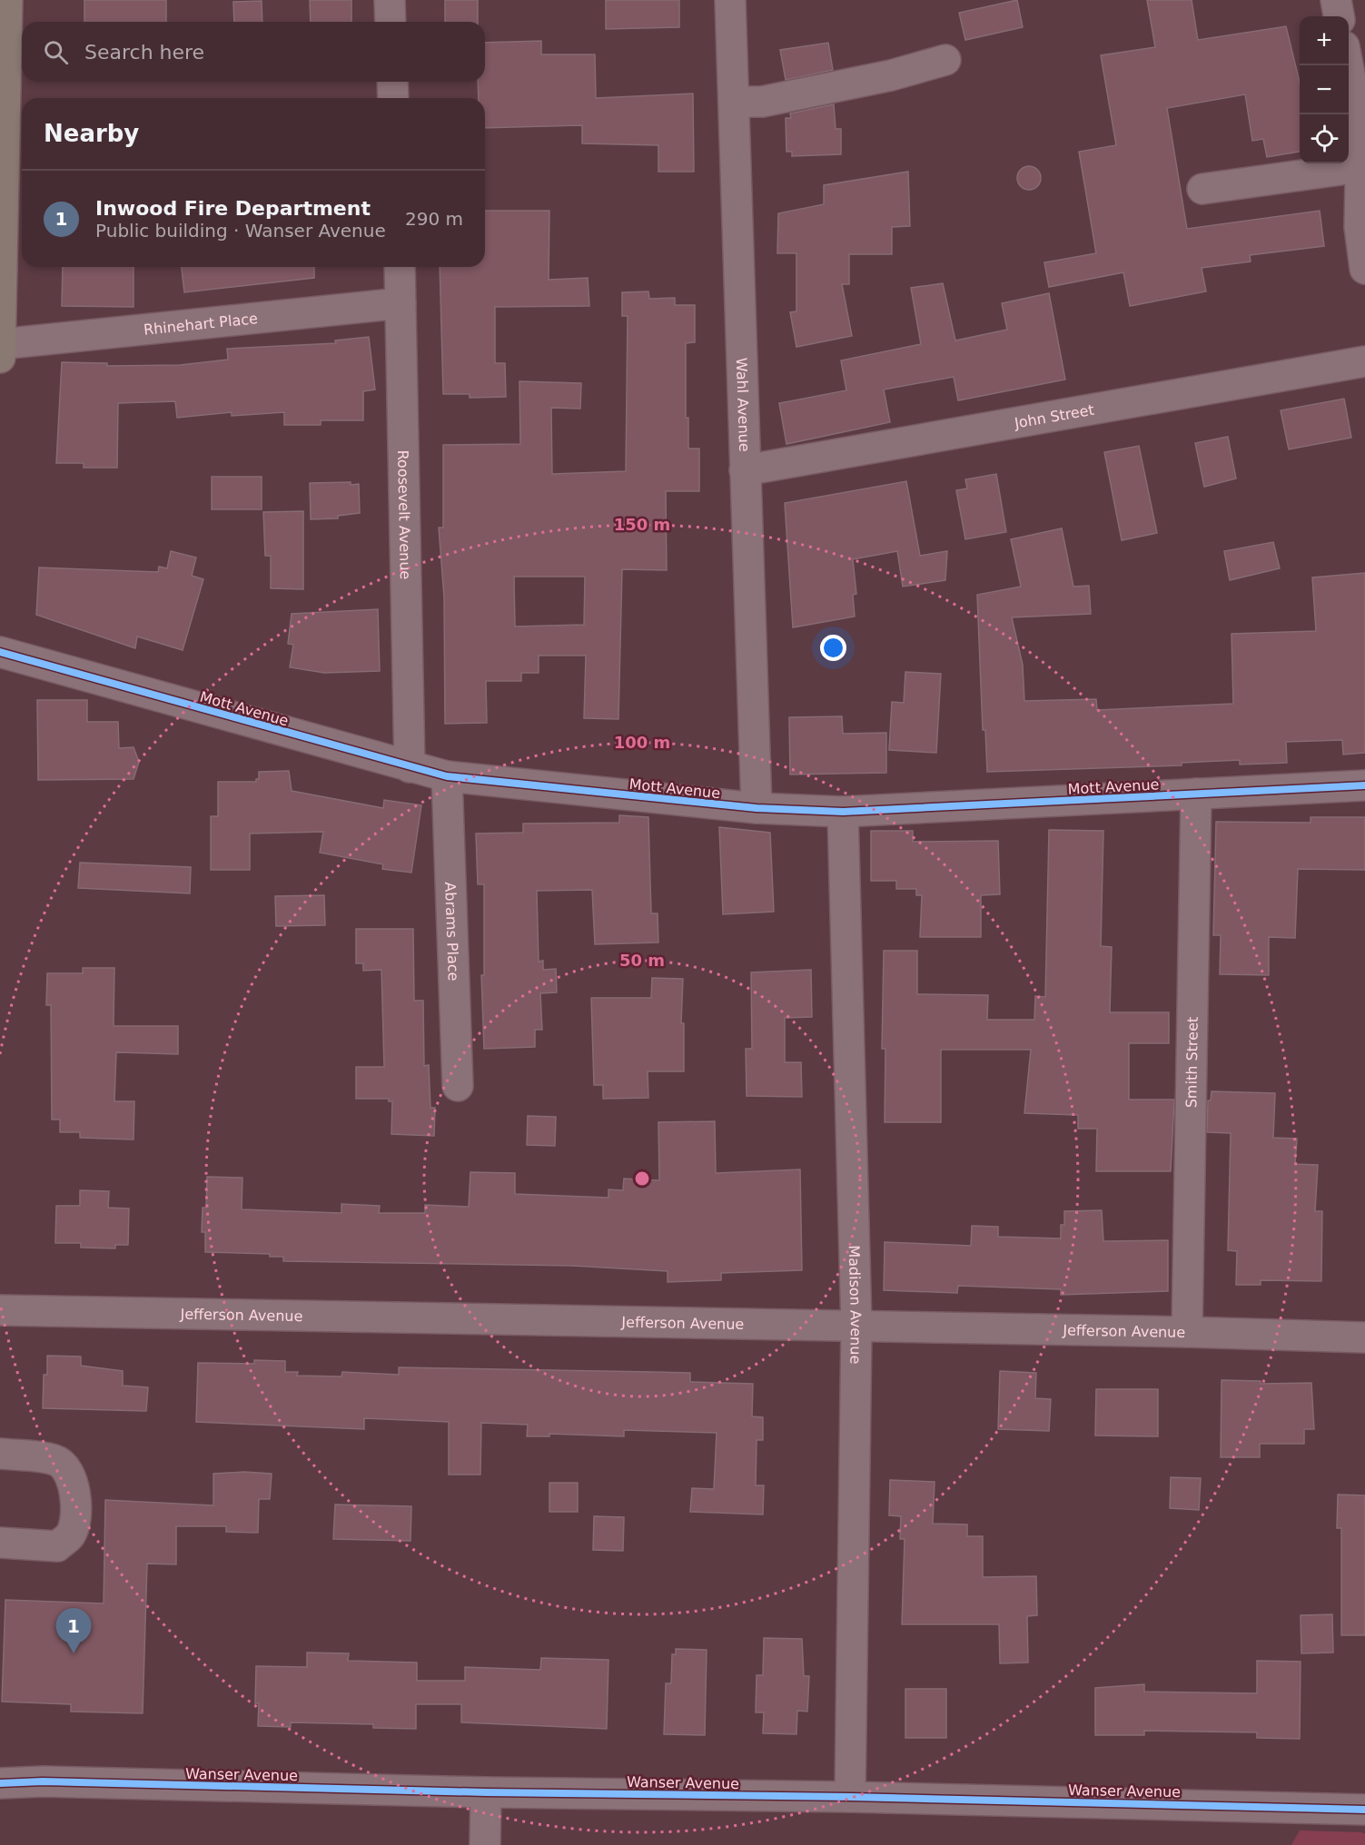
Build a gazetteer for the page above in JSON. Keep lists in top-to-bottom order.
{
  "streets": {
    "street": [
      "Rhinehart Place",
      "Wahl Avenue",
      "John Street",
      "Roosevelt Avenue",
      "Mott Avenue",
      "Abrams Place",
      "Smith Street",
      "Madison Avenue",
      "Jefferson Avenue",
      "Wanser Avenue"
    ]
  },
  "crossings": [
    ["Rhinehart Place", "Roosevelt Avenue"],
    ["Wahl Avenue", "John Street"],
    ["Wahl Avenue", "Mott Avenue"],
    ["Roosevelt Avenue", "Mott Avenue"],
    ["Mott Avenue", "Abrams Place"],
    ["Mott Avenue", "Smith Street"],
    ["Mott Avenue", "Madison Avenue"],
    ["Smith Street", "Jefferson Avenue"],
    ["Madison Avenue", "Jefferson Avenue"],
    ["Madison Avenue", "Wanser Avenue"]
  ],
  "page": {
    "map_buttons": ["+", "−"],
    "search": "Search here",
    "heading": "Nearby",
    "list": [
      {
        "mark": "1",
        "name": "Inwood Fire Department",
        "note": "Public building · Wanser Avenue",
        "value": "290 m"
      }
    ],
    "pins": "1"
  },
  "rings": ["150 m", "100 m", "50 m"]
}
